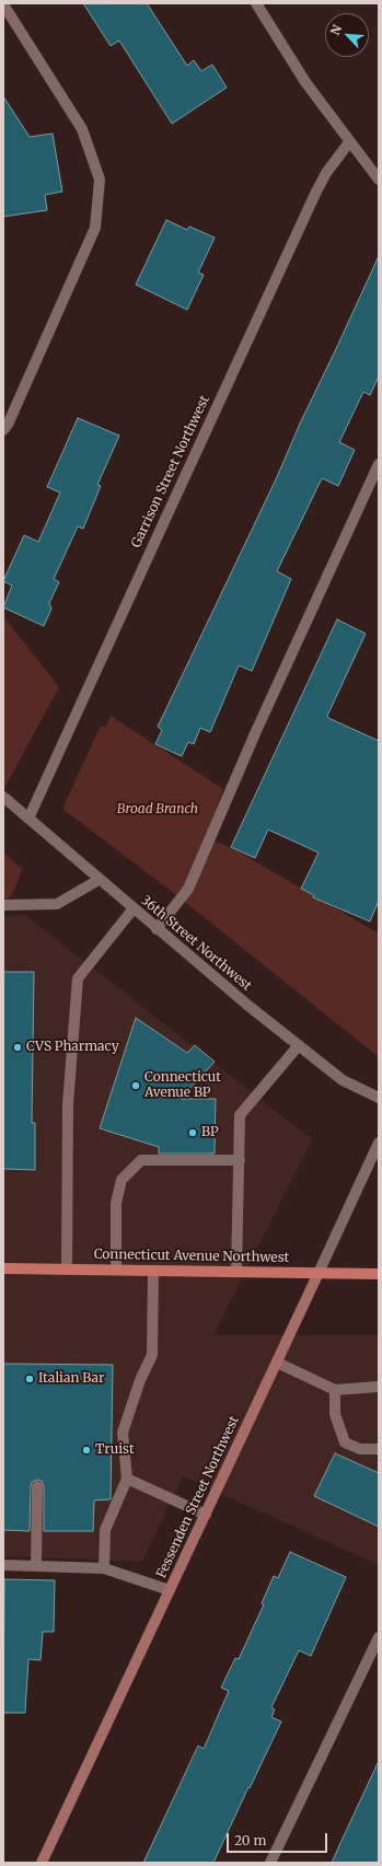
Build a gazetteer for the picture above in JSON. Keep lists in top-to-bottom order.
{
  "streets": {
    "main road": ["Connecticut Avenue Northwest"],
    "street": ["Garrison Street Northwest", "36th Street Northwest", "Fessenden Street Northwest"]
  },
  "crossings": [
    ["Garrison Street Northwest", "36th Street Northwest"],
    ["Connecticut Avenue Northwest", "Fessenden Street Northwest"]
  ],
  "parks": ["Broad Branch"],
  "places": [
    "CVS Pharmacy",
    "Connecticut Avenue BP",
    "BP",
    "Italian Bar",
    "Truist"
  ],
  "scale_bar": "20 m",
  "north": "top left"
}
